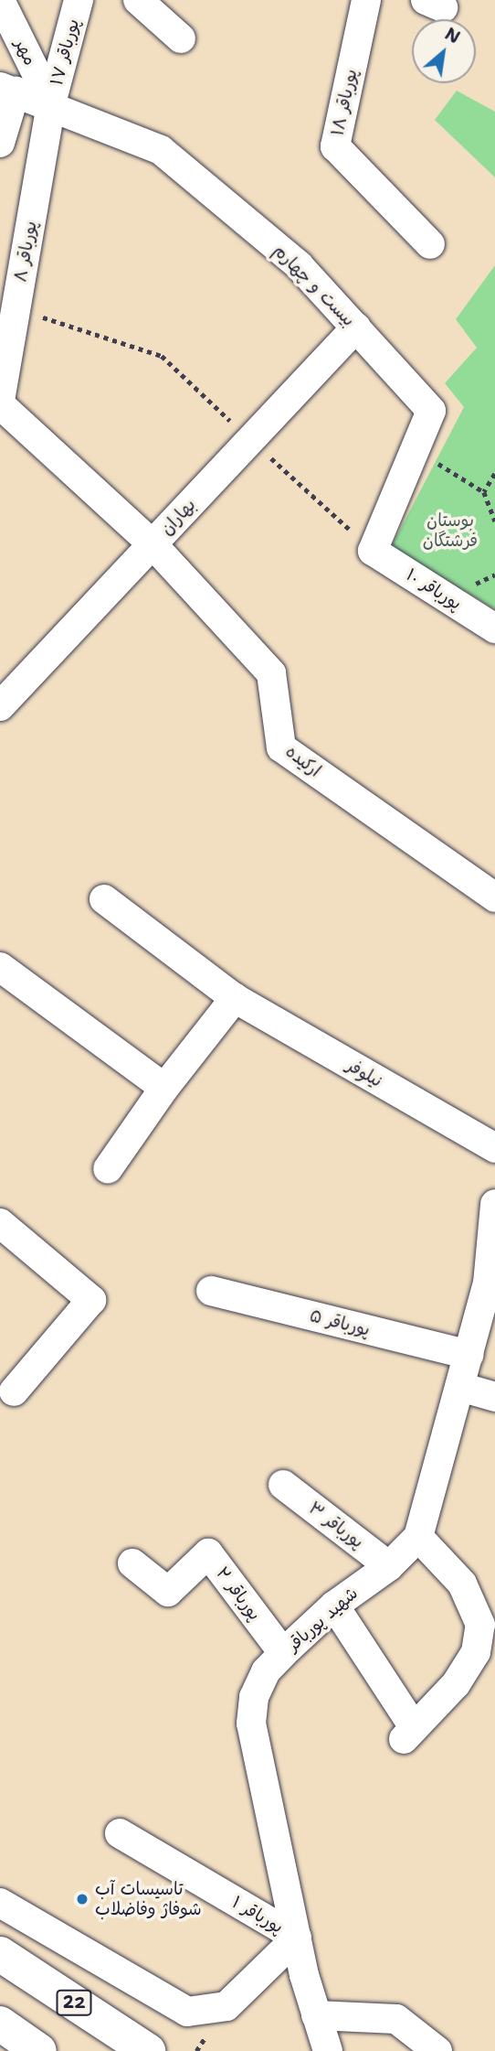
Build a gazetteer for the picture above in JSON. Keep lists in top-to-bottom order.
{
  "streets": {
    "highway": ["22"],
    "street": [
      "مهر",
      "پورباقر ۱۷",
      "پورباقر ۱۸",
      "پورباقر ۸",
      "بیست و چهارم",
      "بهاران",
      "پورباقر ۱۰",
      "ارکیده",
      "نیلوفر",
      "پورباقر ۵",
      "پورباقر ۳",
      "پورباقر ۲",
      "شهید پورباقر",
      "پورباقر ۱"
    ]
  },
  "crossings": [
    ["مهر", "پورباقر ۱۷"],
    ["مهر", "پورباقر ۸"],
    ["مهر", "بیست و چهارم"],
    ["پورباقر ۱۷", "پورباقر ۸"],
    ["پورباقر ۱۷", "بیست و چهارم"],
    ["پورباقر ۸", "بیست و چهارم"],
    ["پورباقر ۸", "بهاران"],
    ["پورباقر ۸", "ارکیده"],
    ["بیست و چهارم", "بهاران"],
    ["بیست و چهارم", "پورباقر ۱۰"],
    ["بهاران", "ارکیده"],
    ["پورباقر ۵", "شهید پورباقر"],
    ["پورباقر ۳", "شهید پورباقر"],
    ["پورباقر ۲", "شهید پورباقر"],
    ["شهید پورباقر", "پورباقر ۱"]
  ],
  "parks": ["بوستان فرشتگان"],
  "places": ["تاسیسات آب شوفاژ وفاضلاب"],
  "north": "top right"
}
